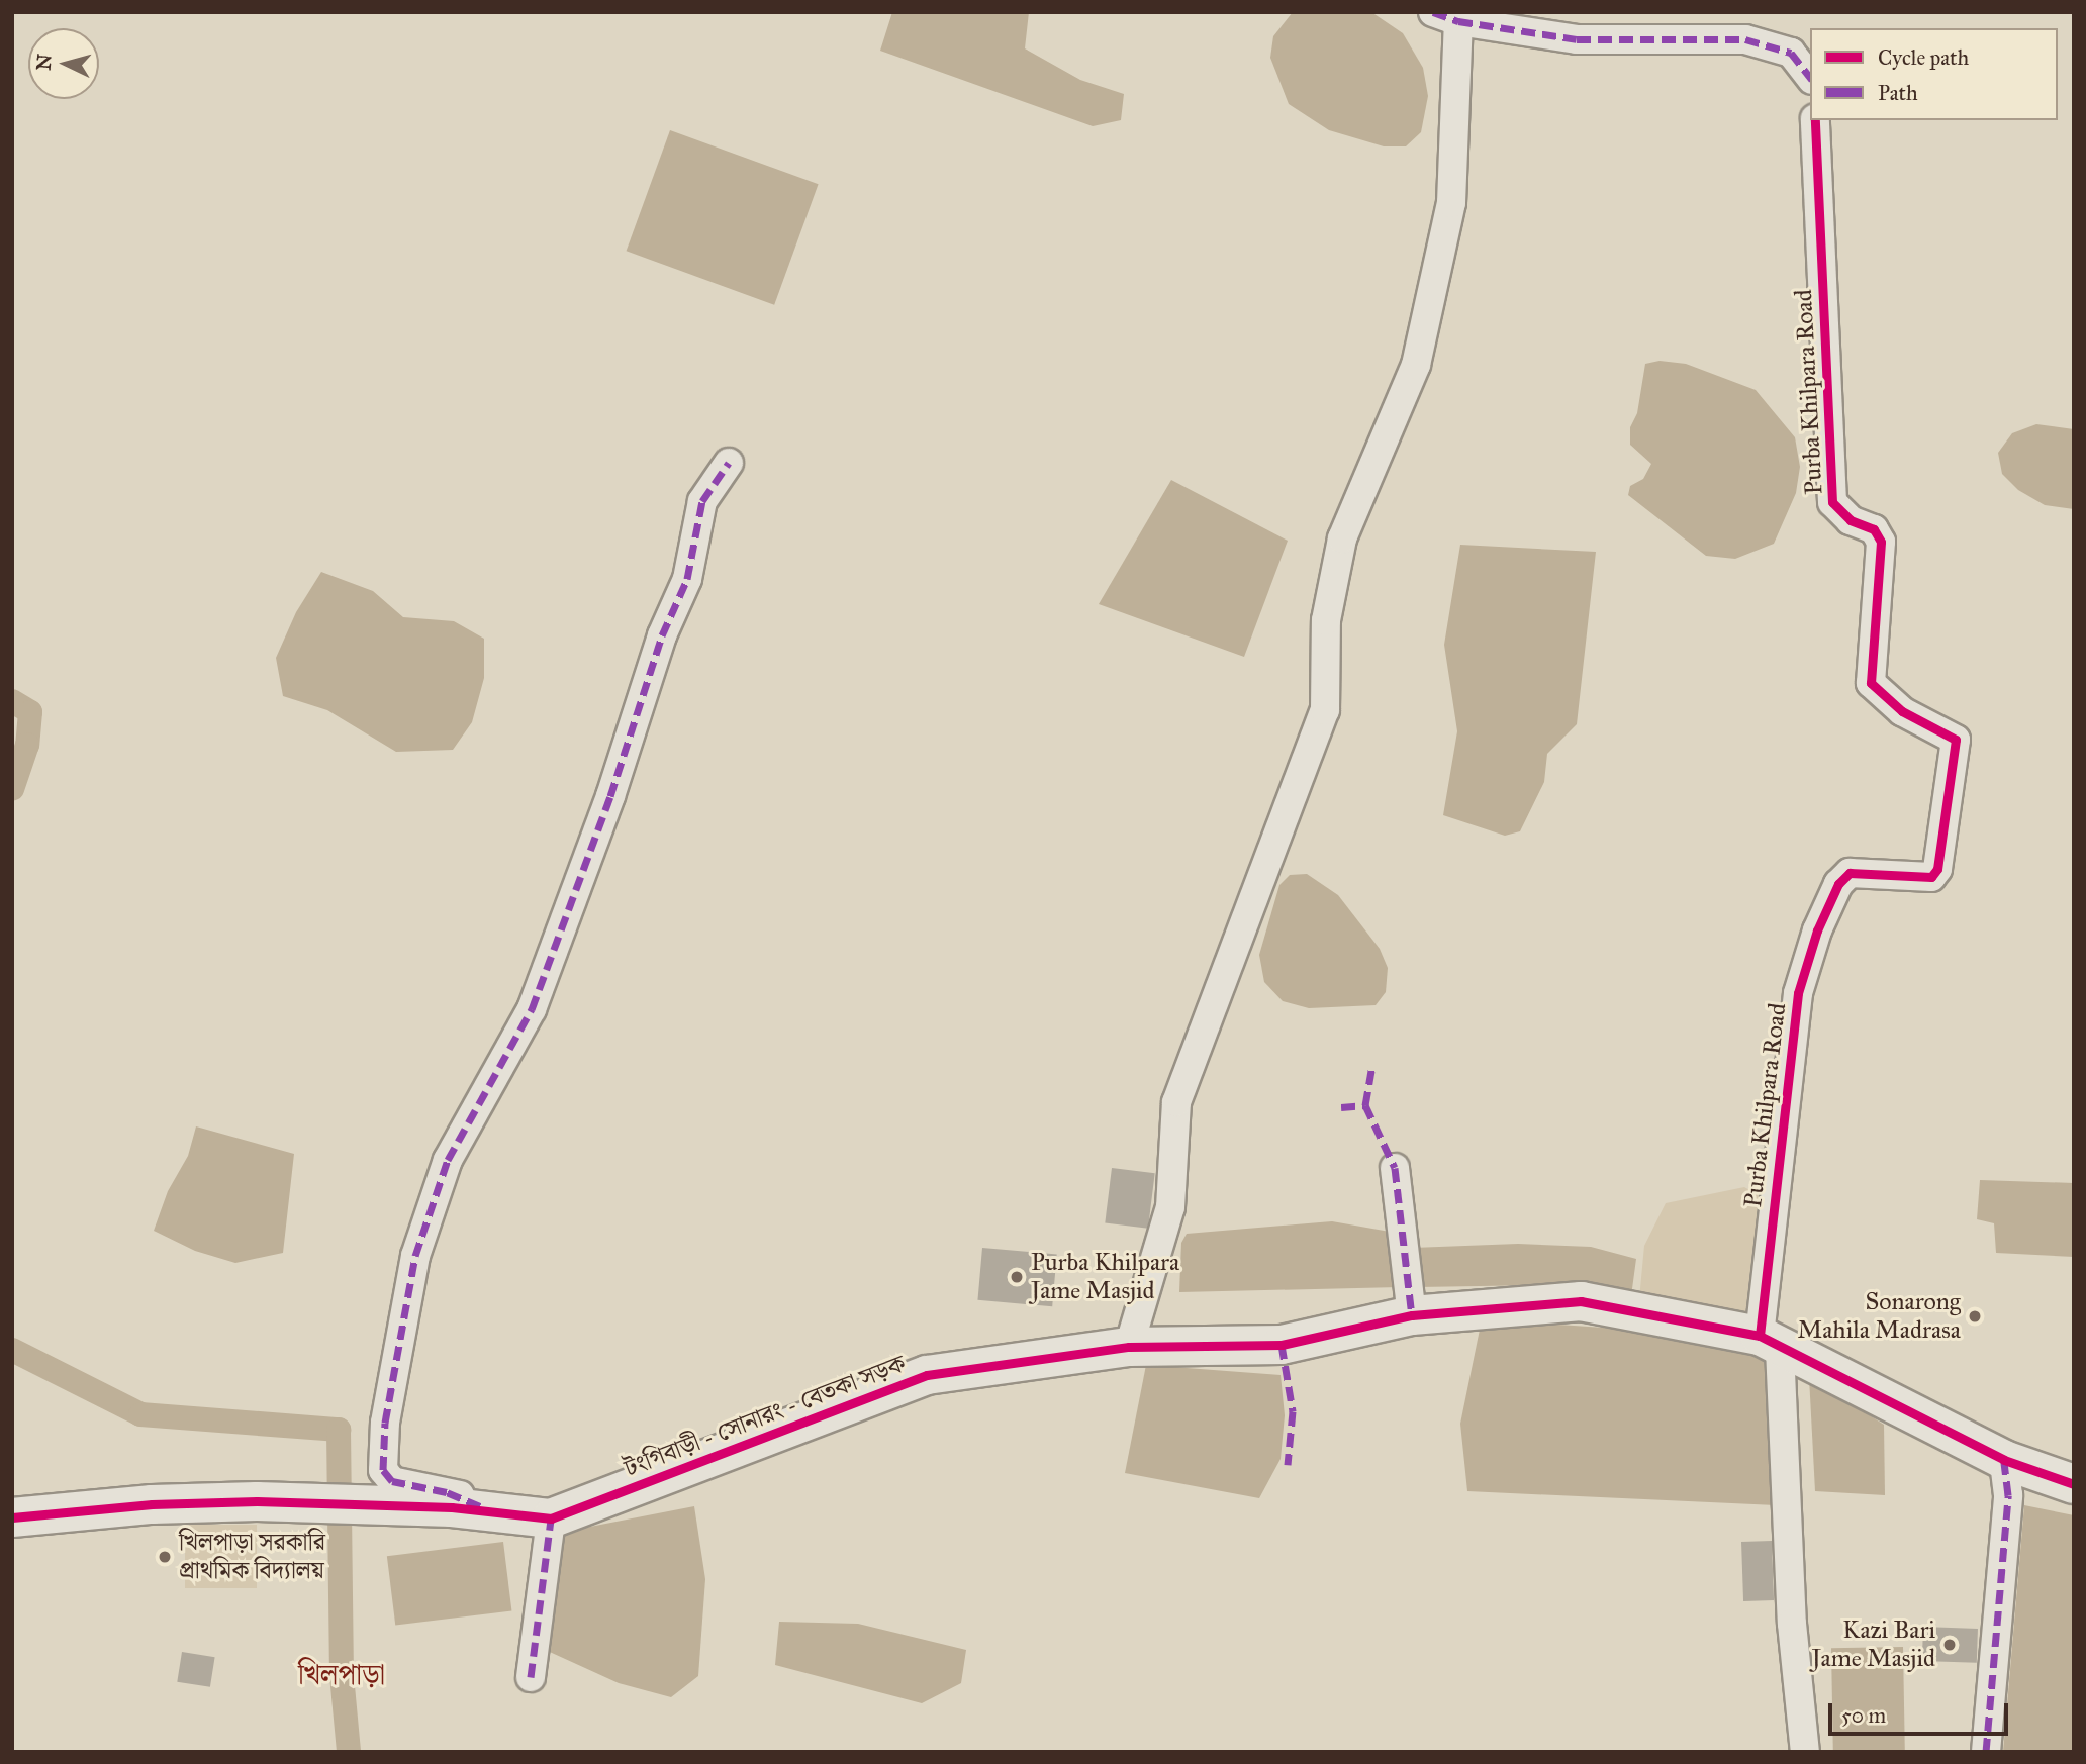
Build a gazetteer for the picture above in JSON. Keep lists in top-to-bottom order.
{
  "streets": {
    "street": ["Purba Khilpara Road", "টংগিবাড়ী - সোনারং - বেতকা সড়ক"]
  },
  "crossings": [
    ["Purba Khilpara Road", "টংগিবাড়ী - সোনারং - বেতকা সড়ক"]
  ],
  "districts": ["খিলপাড়া"],
  "places": [
    "Purba Khilpara Jame Masjid",
    "Sonarong Mahila Madrasa",
    "খিলপাড়া সরকারি প্রাথমিক বিদ্যালয়",
    "Kazi Bari Jame Masjid"
  ],
  "legend": ["Cycle path", "Path"],
  "scale_bar": "50 m",
  "north": "left"
}
